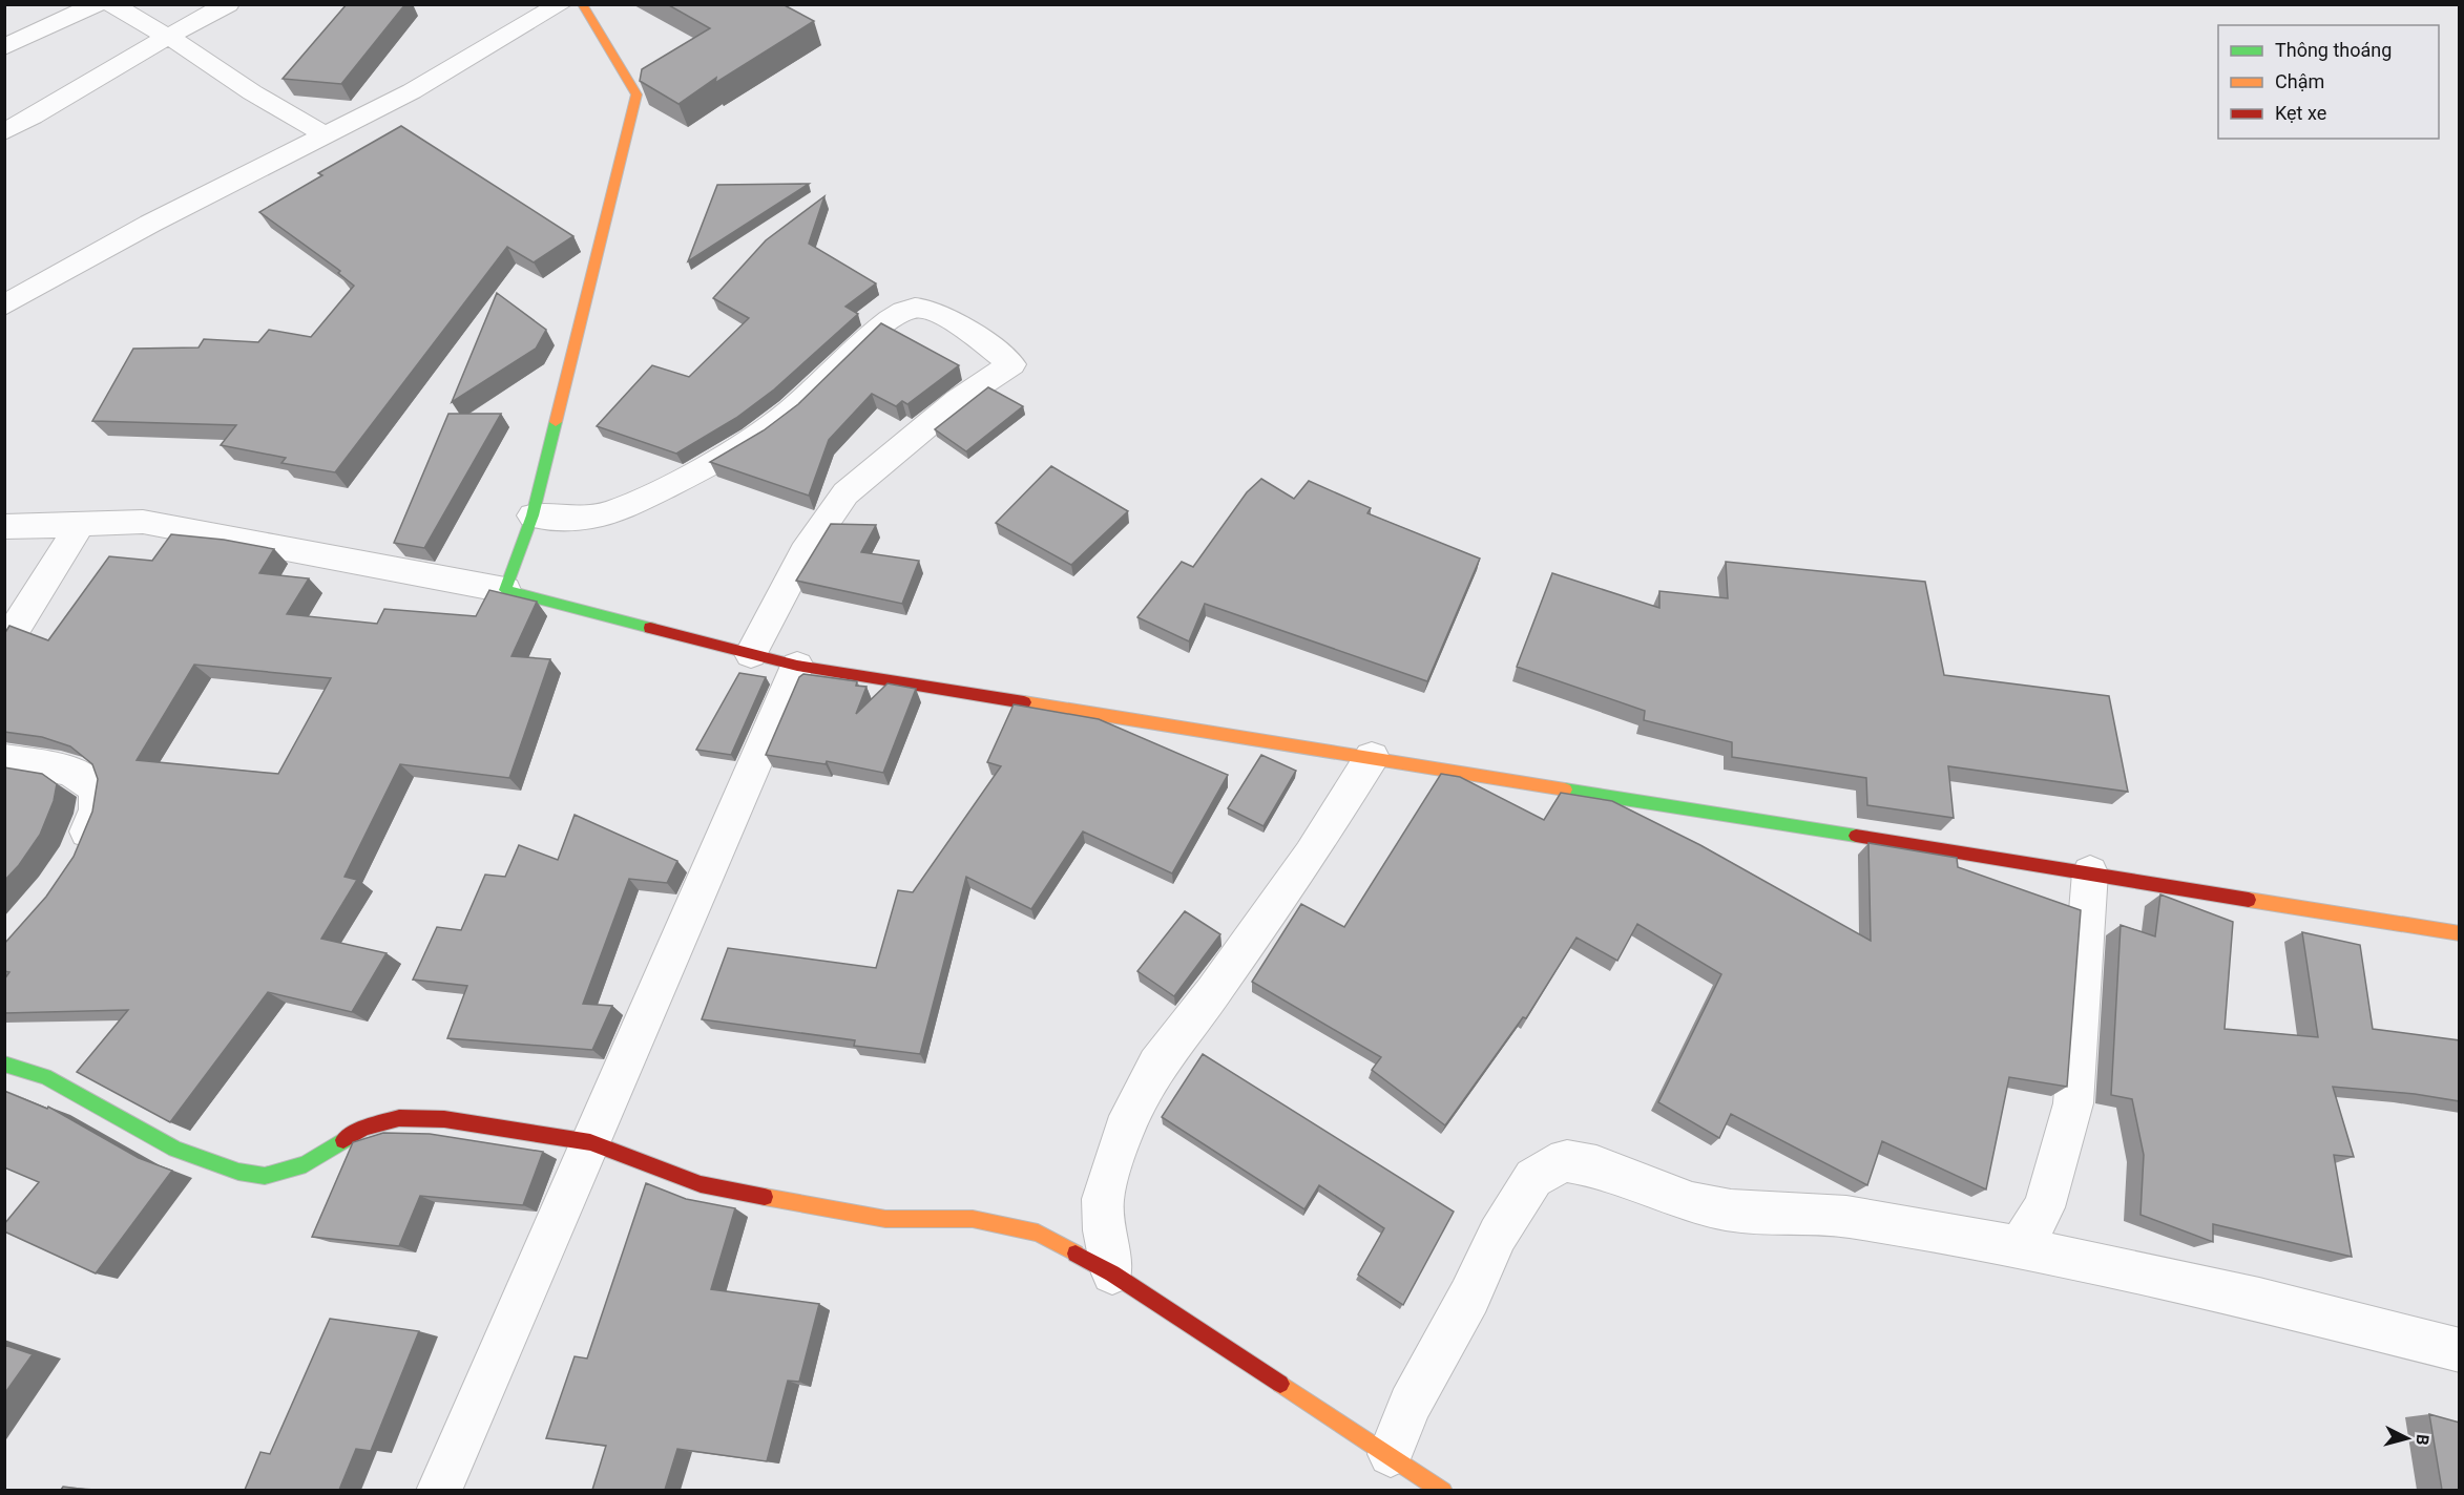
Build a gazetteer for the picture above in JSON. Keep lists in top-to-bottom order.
{
  "legend": ["Thông thoáng", "Chậm", "Kẹt xe"],
  "north": "right"
}
